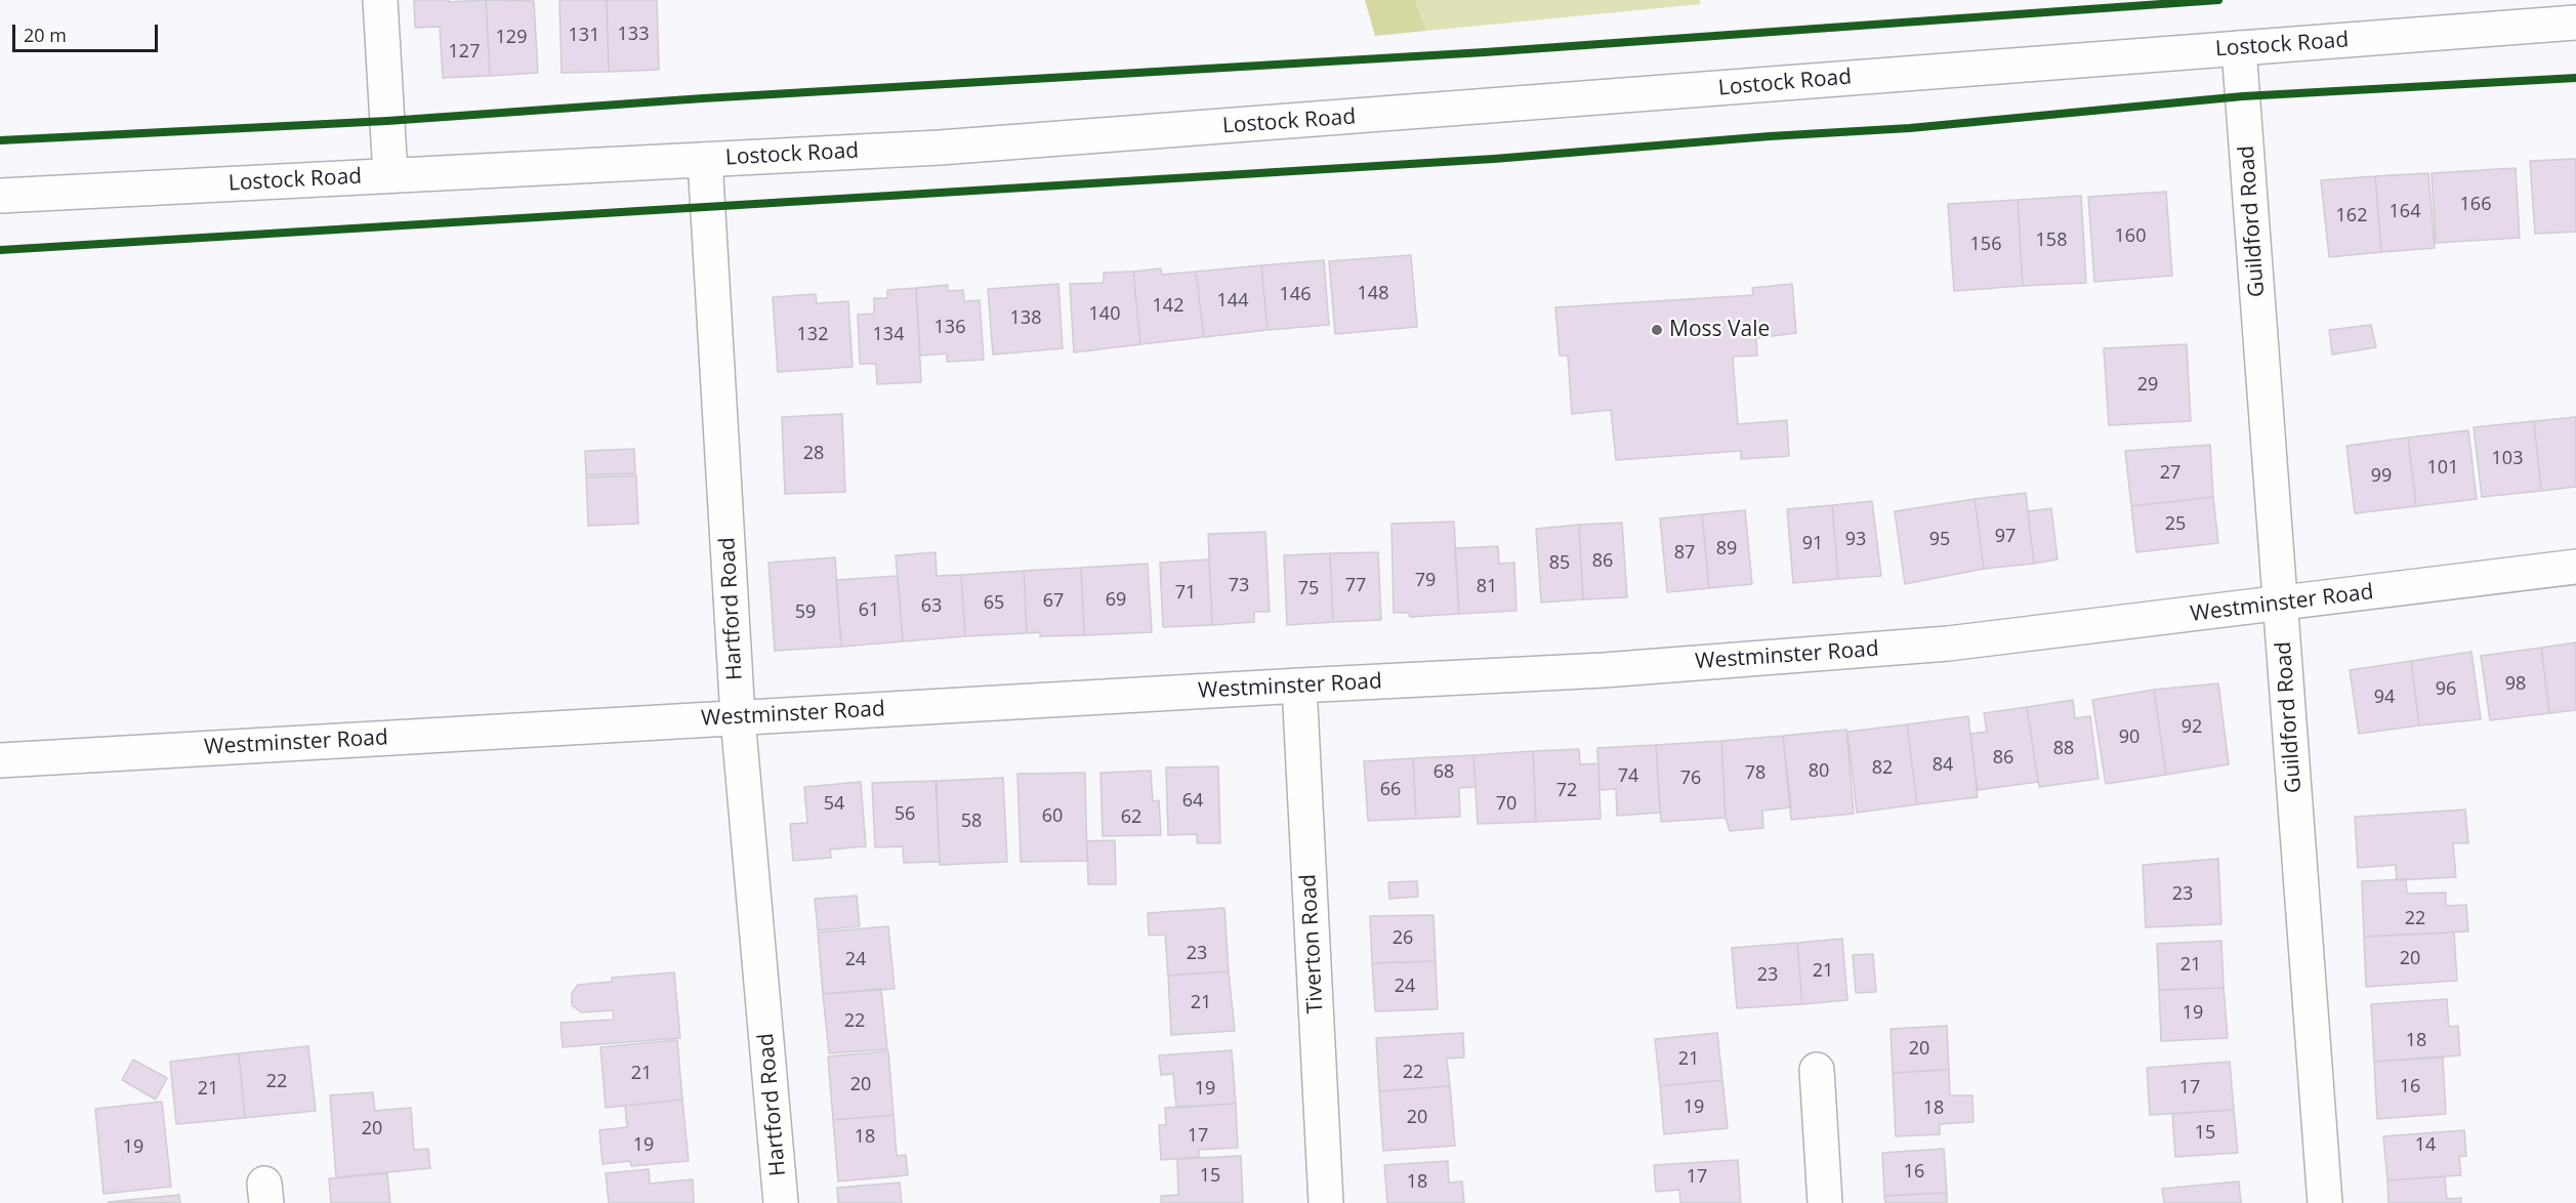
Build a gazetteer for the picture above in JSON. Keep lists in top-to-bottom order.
{
  "streets": {
    "street": [
      "Lostock Road",
      "Guildford Road",
      "Westminster Road",
      "Hartford Road",
      "Tiverton Road"
    ]
  },
  "crossings": [
    ["Lostock Road", "Guildford Road"],
    ["Lostock Road", "Hartford Road"],
    ["Guildford Road", "Westminster Road"],
    ["Westminster Road", "Hartford Road"],
    ["Westminster Road", "Tiverton Road"]
  ],
  "places": ["Moss Vale"],
  "house_numbers": [
    "133",
    "131",
    "129",
    "127",
    "166",
    "164",
    "162",
    "160",
    "158",
    "156",
    "148",
    "146",
    "144",
    "142",
    "140",
    "138",
    "136",
    "132",
    "134",
    "29",
    "28",
    "103",
    "101",
    "27",
    "99",
    "25",
    "97",
    "93",
    "95",
    "91",
    "89",
    "87",
    "86",
    "85",
    "79",
    "73",
    "77",
    "81",
    "75",
    "71",
    "69",
    "67",
    "65",
    "63",
    "61",
    "59",
    "98",
    "96",
    "94",
    "92",
    "90",
    "88",
    "86",
    "84",
    "82",
    "80",
    "68",
    "78",
    "74",
    "76",
    "66",
    "72",
    "64",
    "54",
    "70",
    "56",
    "60",
    "62",
    "58",
    "23",
    "22",
    "26",
    "23",
    "20",
    "24",
    "21",
    "21",
    "23",
    "24",
    "21",
    "19",
    "22",
    "18",
    "20",
    "21",
    "22",
    "21",
    "22",
    "20",
    "16",
    "17",
    "21",
    "19",
    "19",
    "18",
    "20",
    "20",
    "15",
    "17",
    "18",
    "19",
    "14",
    "19",
    "16",
    "15",
    "17",
    "18"
  ],
  "scale_bar": "20 m"
}
